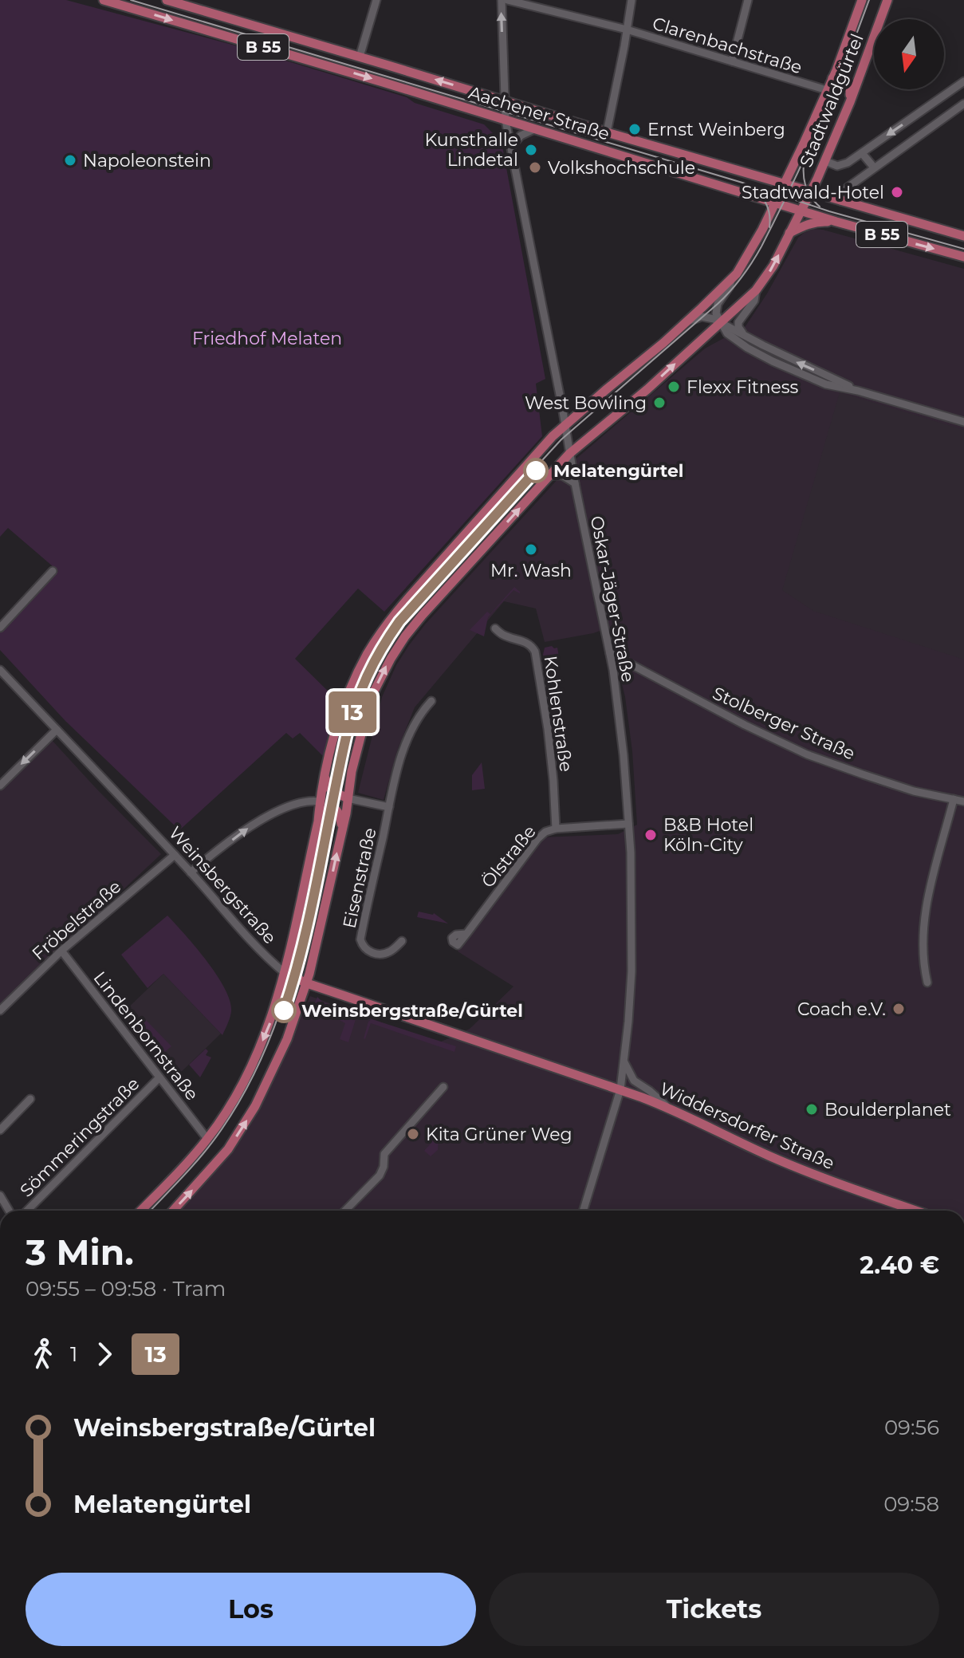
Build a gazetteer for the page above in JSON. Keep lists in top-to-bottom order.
{
  "streets": {
    "main road": [
      "B 55",
      "Stadtwaldgürtel",
      "Aachener Straße",
      "Weinsbergstraße",
      "Widdersdorfer Straße"
    ],
    "street": [
      "Clarenbachstraße",
      "Oskar-Jäger-Straße",
      "Kohlenstraße",
      "Stolberger Straße",
      "Ölstraße",
      "Eisenstraße",
      "Fröbelstraße",
      "Lindenbornstraße",
      "Sömmeringstraße"
    ]
  },
  "crossings": [
    ["Clarenbachstraße", "Stadtwaldgürtel"],
    ["Stadtwaldgürtel", "Aachener Straße"],
    ["Aachener Straße", "Oskar-Jäger-Straße"],
    ["Oskar-Jäger-Straße", "Stolberger Straße"],
    ["Oskar-Jäger-Straße", "Ölstraße"],
    ["Oskar-Jäger-Straße", "Weinsbergstraße"],
    ["Oskar-Jäger-Straße", "Widdersdorfer Straße"],
    ["Kohlenstraße", "Ölstraße"],
    ["Weinsbergstraße", "Fröbelstraße"],
    ["Weinsbergstraße", "Widdersdorfer Straße"],
    ["Fröbelstraße", "Lindenbornstraße"],
    ["Lindenbornstraße", "Sömmeringstraße"]
  ],
  "parks": ["Friedhof Melaten"],
  "places": [
    "Ernst Weinberg",
    "Kunsthalle Lindetal",
    "Napoleonstein",
    "Volkshochschule",
    "Stadtwald-Hotel",
    "Flexx Fitness",
    "West Bowling",
    "Melatengürtel",
    "Mr. Wash",
    "B&B Hotel Köln-City",
    "Coach e.V.",
    "Weinsbergstraße/Gürtel",
    "Boulderplanet",
    "Kita Grüner Weg"
  ],
  "lines": ["tram line 13"],
  "north": "bottom",
  "page": {
    "on_map": "13",
    "heading": ["3 Min.", "09:55 – 09:58 · Tram", "2.40 €"],
    "legs": ["1", "13"],
    "list": [
      {
        "name": "Weinsbergstraße/Gürtel",
        "value": "09:56"
      },
      {
        "name": "Melatengürtel",
        "value": "09:58"
      }
    ],
    "buttons": ["Los", "Tickets"]
  }
}
